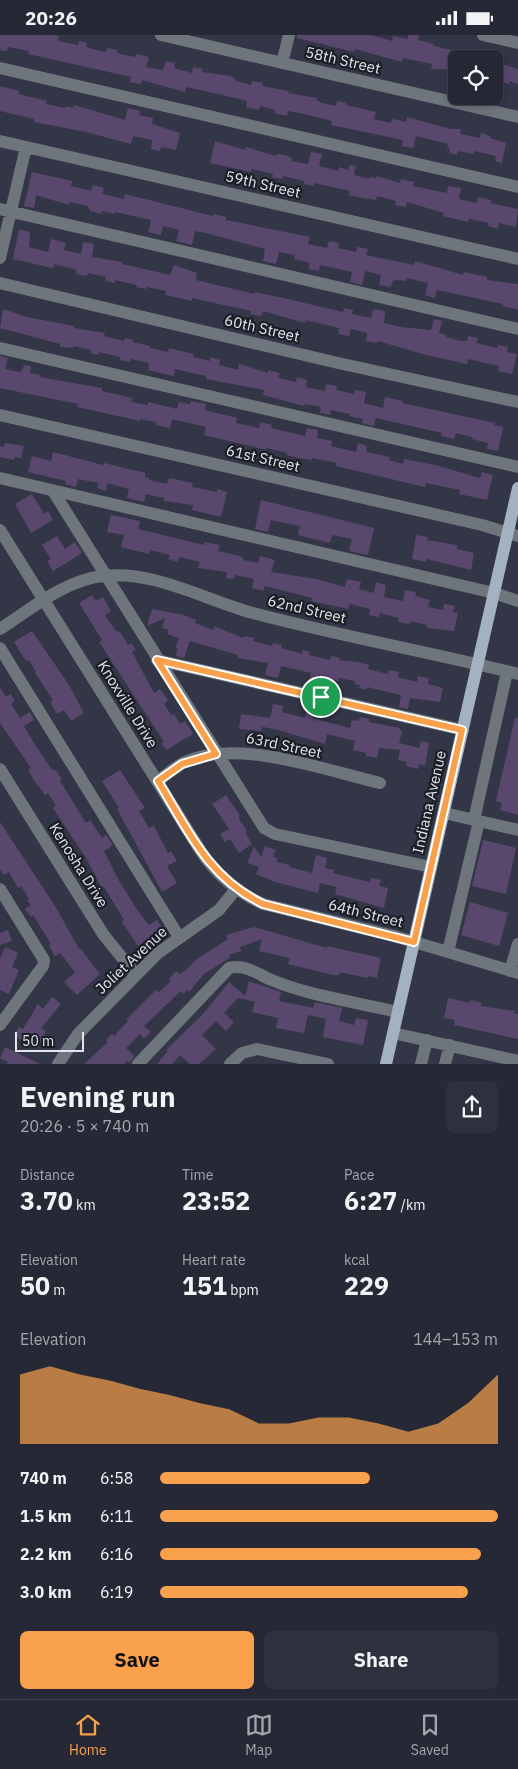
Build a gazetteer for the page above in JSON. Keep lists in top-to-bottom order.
{
  "streets": {
    "main road": ["Indiana Avenue"],
    "street": [
      "58th Street",
      "59th Street",
      "60th Street",
      "61st Street",
      "62nd Street",
      "Knoxville Drive",
      "63rd Street",
      "Kenosha Drive",
      "64th Street",
      "Joliet Avenue"
    ]
  },
  "crossings": [
    ["61st Street", "Indiana Avenue"],
    ["62nd Street", "Knoxville Drive"],
    ["62nd Street", "Indiana Avenue"],
    ["Knoxville Drive", "63rd Street"],
    ["Knoxville Drive", "64th Street"],
    ["Knoxville Drive", "Joliet Avenue"],
    ["Indiana Avenue", "64th Street"],
    ["Kenosha Drive", "Joliet Avenue"],
    ["64th Street", "Joliet Avenue"]
  ],
  "scale_bar": "50 m",
  "page": {
    "status": "20:26",
    "scale": "50 m",
    "heading": ["Evening run", "20:26 · 5 × 740 m"],
    "stats": [
      ["Distance", "3.70 km"],
      ["Time", "23:52"],
      ["Pace", "6:27 /km"],
      ["Elevation", "50 m"],
      ["Heart rate", "151 bpm"],
      ["kcal", "229"]
    ],
    "chart": ["Elevation", "144–153 m"],
    "list": [
      {
        "name": "740 m",
        "note": "6:58"
      },
      {
        "name": "1.5 km",
        "note": "6:11"
      },
      {
        "name": "2.2 km",
        "note": "6:16"
      },
      {
        "name": "3.0 km",
        "note": "6:19"
      }
    ],
    "buttons": ["Save", "Share"],
    "tabs": ["Home", "Map", "Saved"]
  }
}
